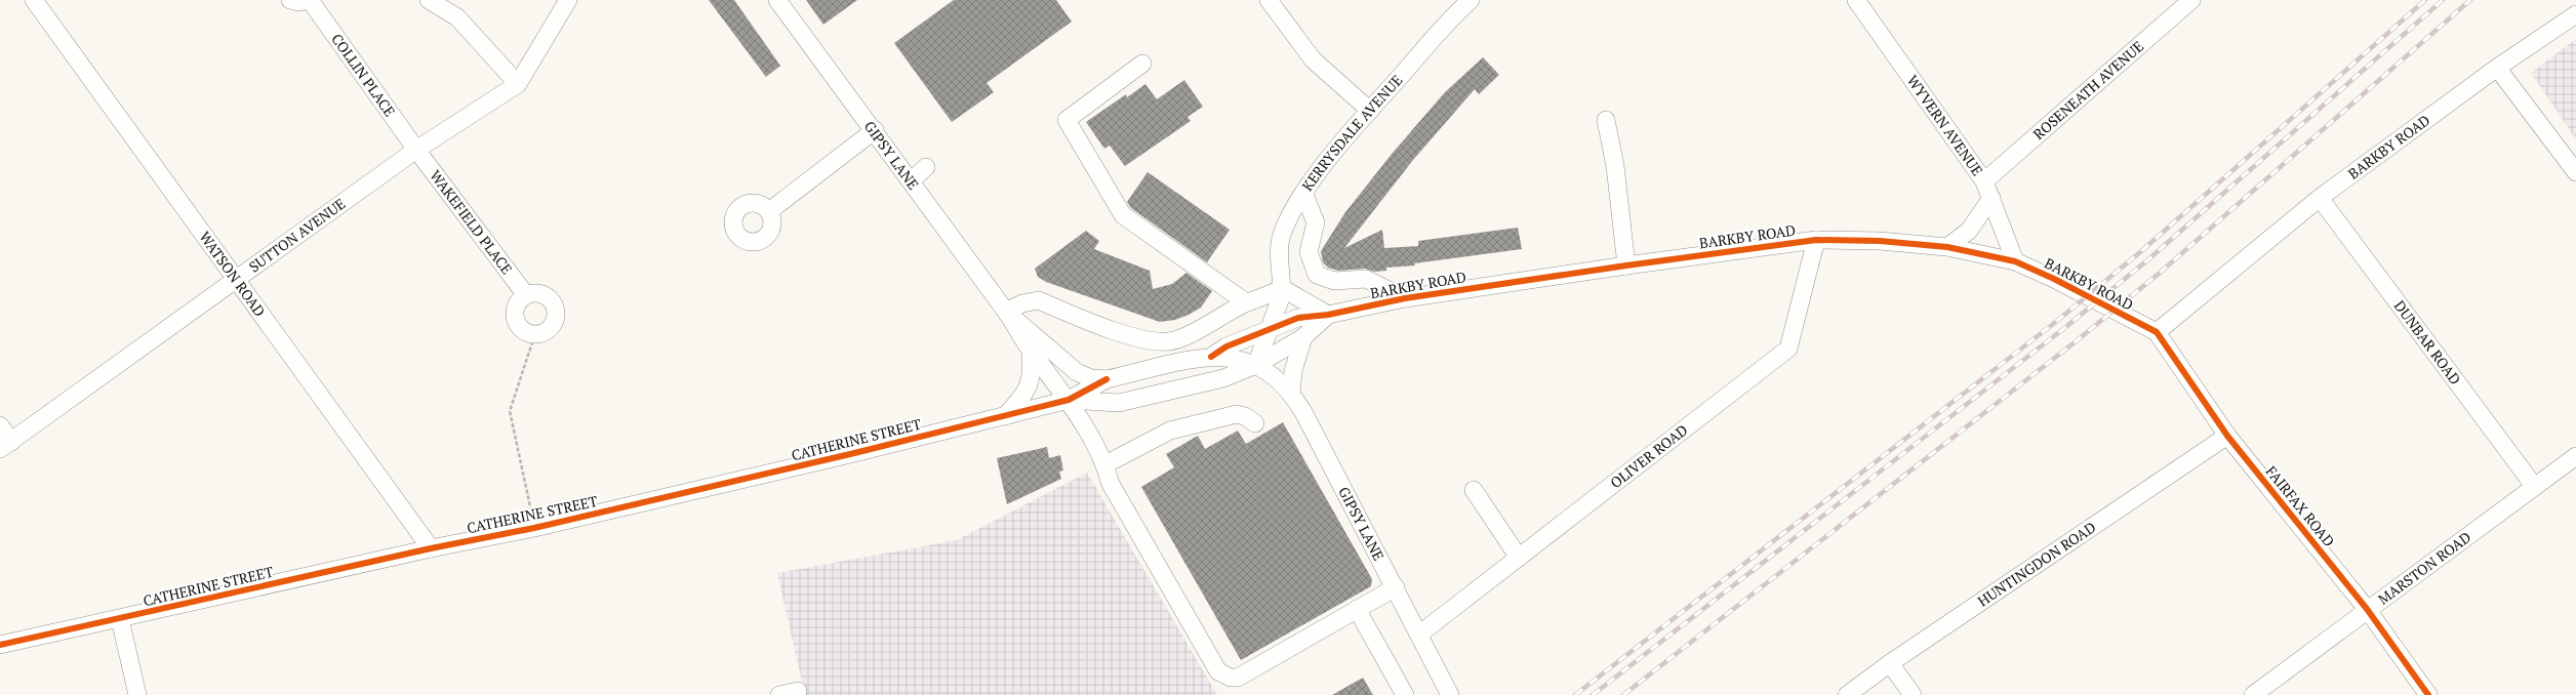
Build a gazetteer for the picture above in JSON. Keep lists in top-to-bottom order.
{
  "streets": {
    "street": [
      "COLLIN PLACE",
      "ROSENEATH AVENUE",
      "WYVERN AVENUE",
      "KERRYSDALE AVENUE",
      "BARKBY ROAD",
      "GIPSY LANE",
      "WAKEFIELD PLACE",
      "SUTTON AVENUE",
      "WATSON ROAD",
      "DUNBAR ROAD",
      "CATHERINE STREET",
      "OLIVER ROAD",
      "FAIRFAX ROAD",
      "HUNTINGDON ROAD",
      "MARSTON ROAD"
    ]
  },
  "crossings": [
    ["COLLIN PLACE", "WAKEFIELD PLACE"],
    ["COLLIN PLACE", "SUTTON AVENUE"],
    ["ROSENEATH AVENUE", "WYVERN AVENUE"],
    ["WYVERN AVENUE", "BARKBY ROAD"],
    ["KERRYSDALE AVENUE", "BARKBY ROAD"],
    ["KERRYSDALE AVENUE", "GIPSY LANE"],
    ["BARKBY ROAD", "GIPSY LANE"],
    ["BARKBY ROAD", "DUNBAR ROAD"],
    ["BARKBY ROAD", "OLIVER ROAD"],
    ["BARKBY ROAD", "FAIRFAX ROAD"],
    ["GIPSY LANE", "CATHERINE STREET"],
    ["GIPSY LANE", "OLIVER ROAD"],
    ["WAKEFIELD PLACE", "SUTTON AVENUE"],
    ["SUTTON AVENUE", "WATSON ROAD"],
    ["WATSON ROAD", "CATHERINE STREET"],
    ["DUNBAR ROAD", "MARSTON ROAD"],
    ["FAIRFAX ROAD", "HUNTINGDON ROAD"],
    ["FAIRFAX ROAD", "MARSTON ROAD"]
  ]
}
